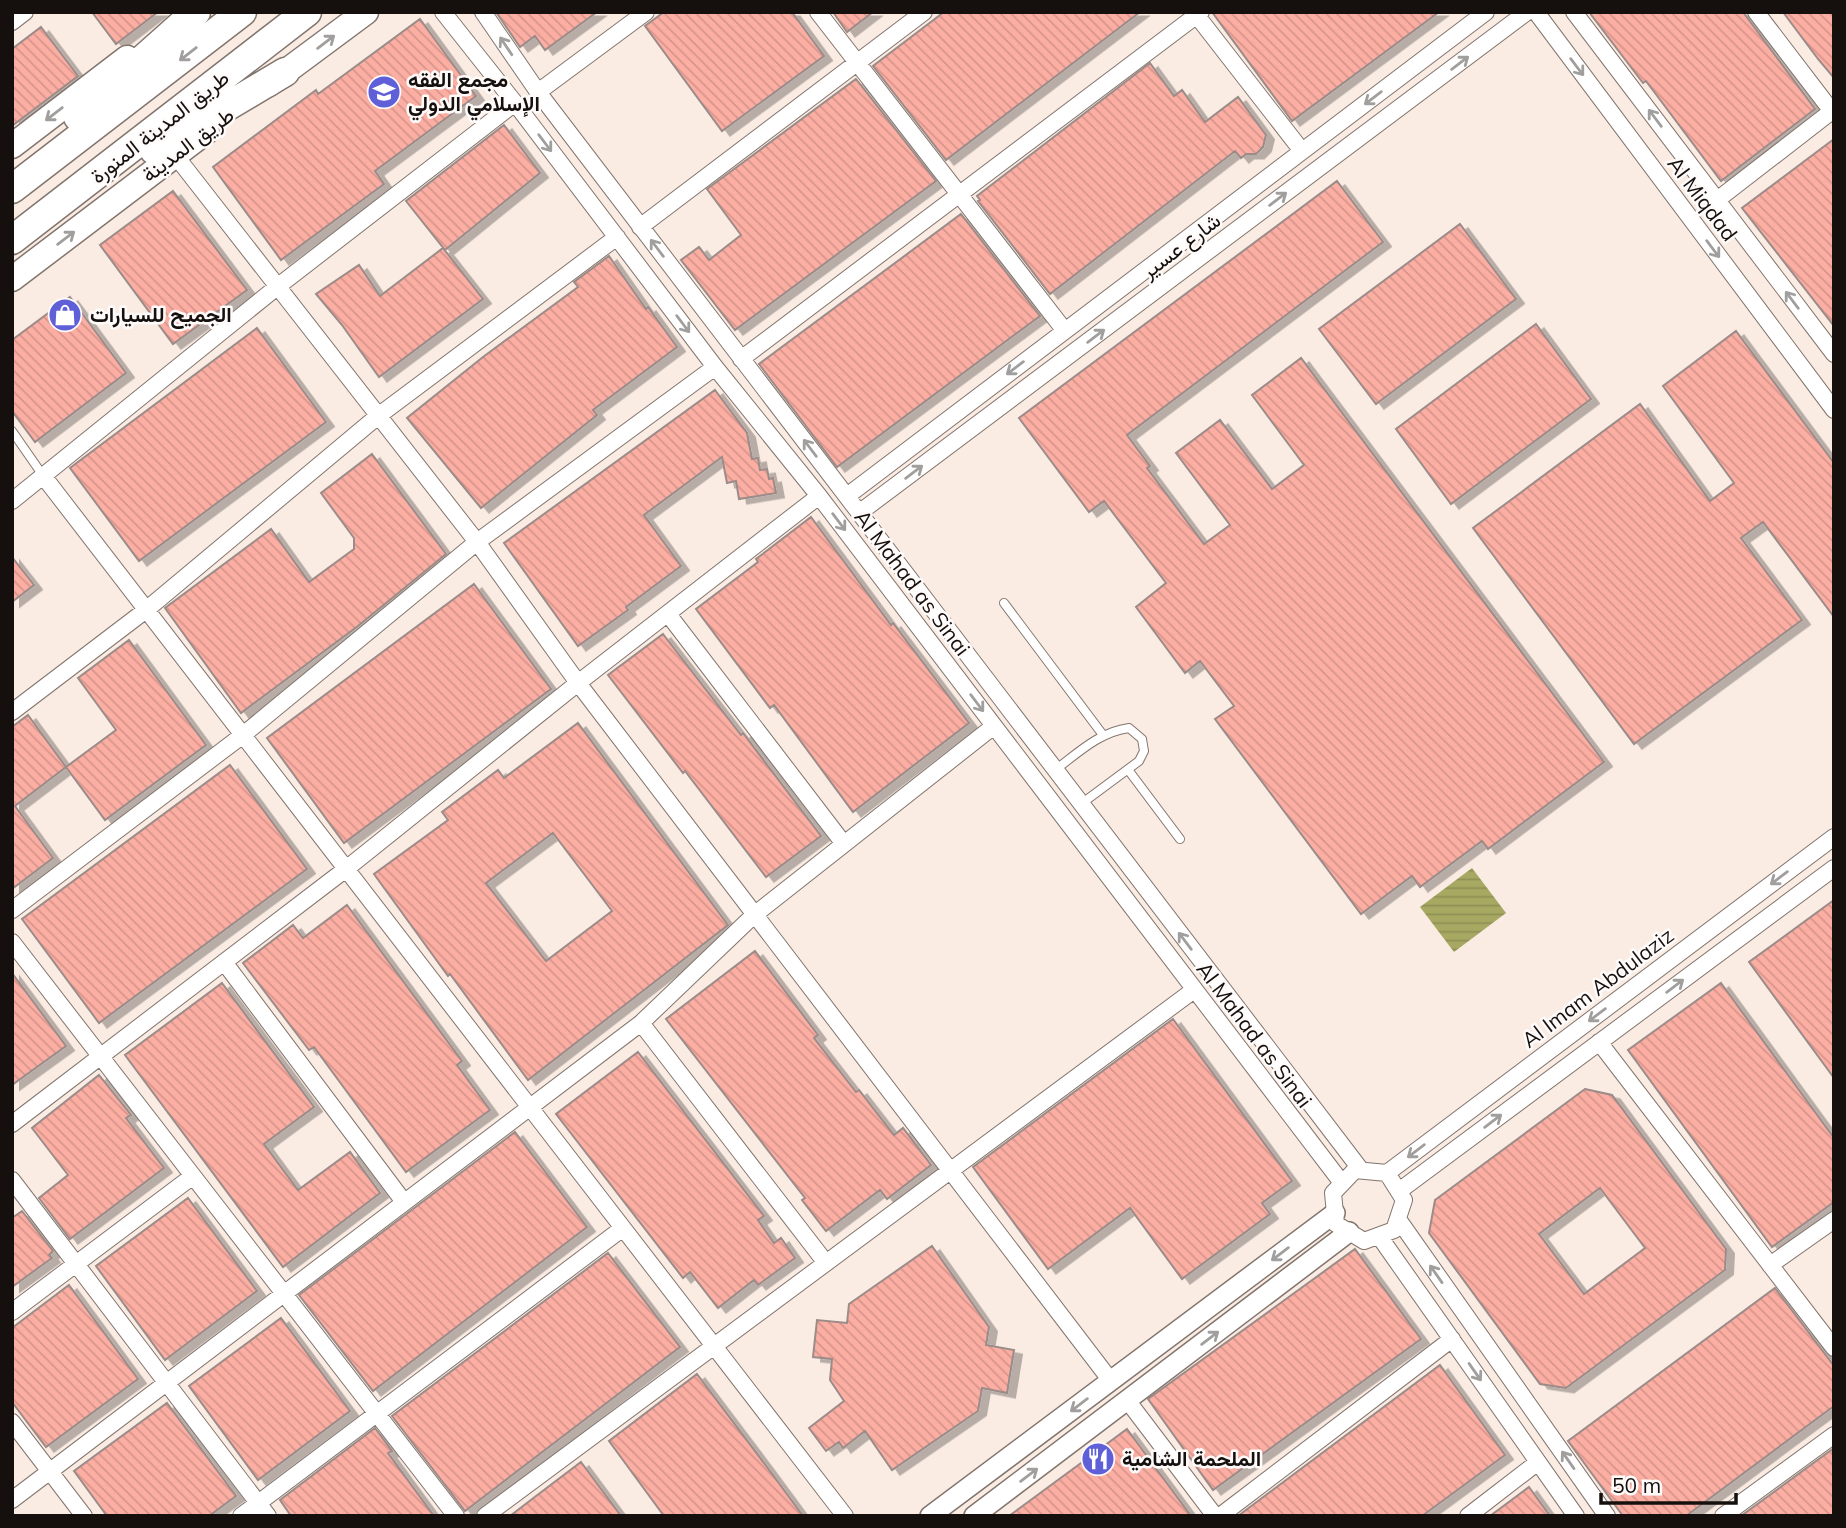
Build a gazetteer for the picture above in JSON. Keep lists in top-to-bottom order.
{
  "streets": {
    "highway": ["طريق المدينة المنورة"],
    "main road": ["طريق المدينة"],
    "street": [
      "Al Miqdad",
      "شارع عسير",
      "Al Mahad as Sinai",
      "Al Imam Abdulaziz"
    ]
  },
  "crossings": [
    ["شارع عسير", "Al Mahad as Sinai"],
    ["Al Mahad as Sinai", "Al Imam Abdulaziz"]
  ],
  "places": {
    "school or university": ["مجمع الفقه الإسلامي الدولي"],
    "shop": ["الجميح للسيارات"],
    "restaurant": ["الملحمة الشامية"]
  },
  "scale_bar": "50 m"
}
